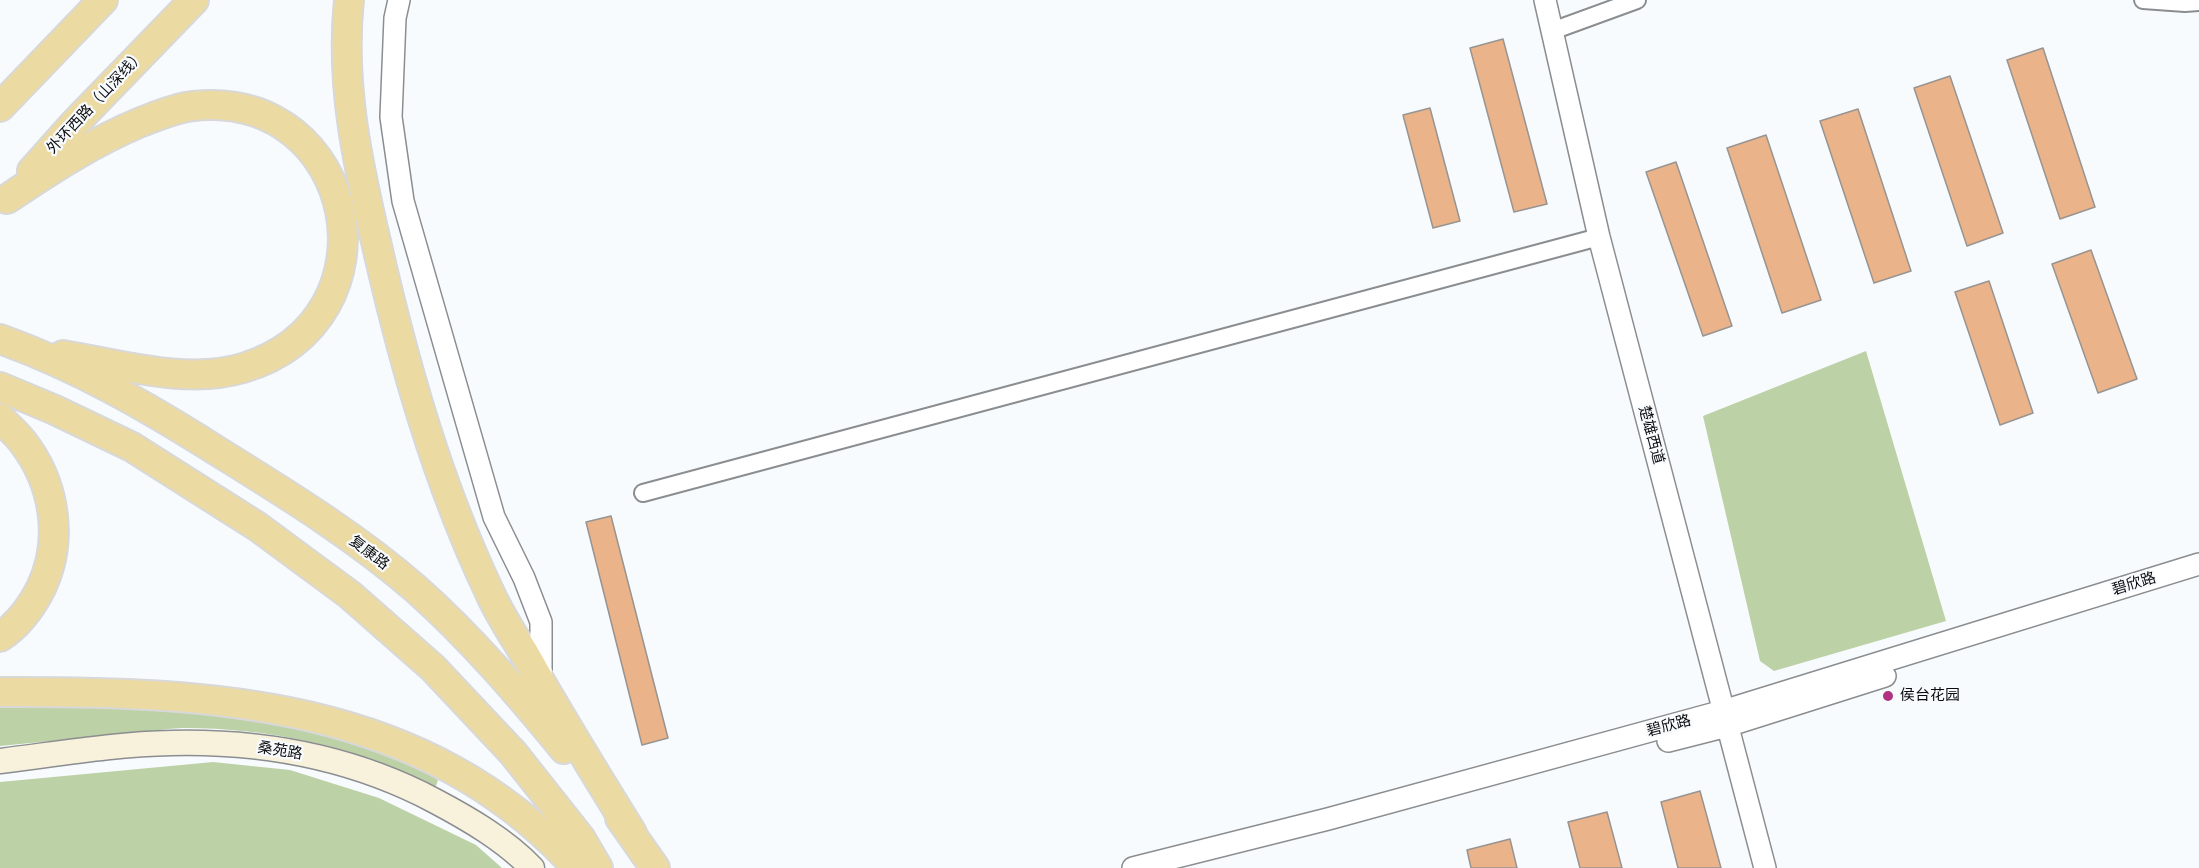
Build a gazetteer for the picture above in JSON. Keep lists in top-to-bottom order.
{
  "streets": {
    "highway": ["外环西路（山深线）", "复康路"],
    "main road": ["桑苑路"],
    "street": ["楚雄西道", "碧欣路"]
  },
  "crossings": [
    ["楚雄西道", "碧欣路"]
  ],
  "places": ["侯台花园"]
}
